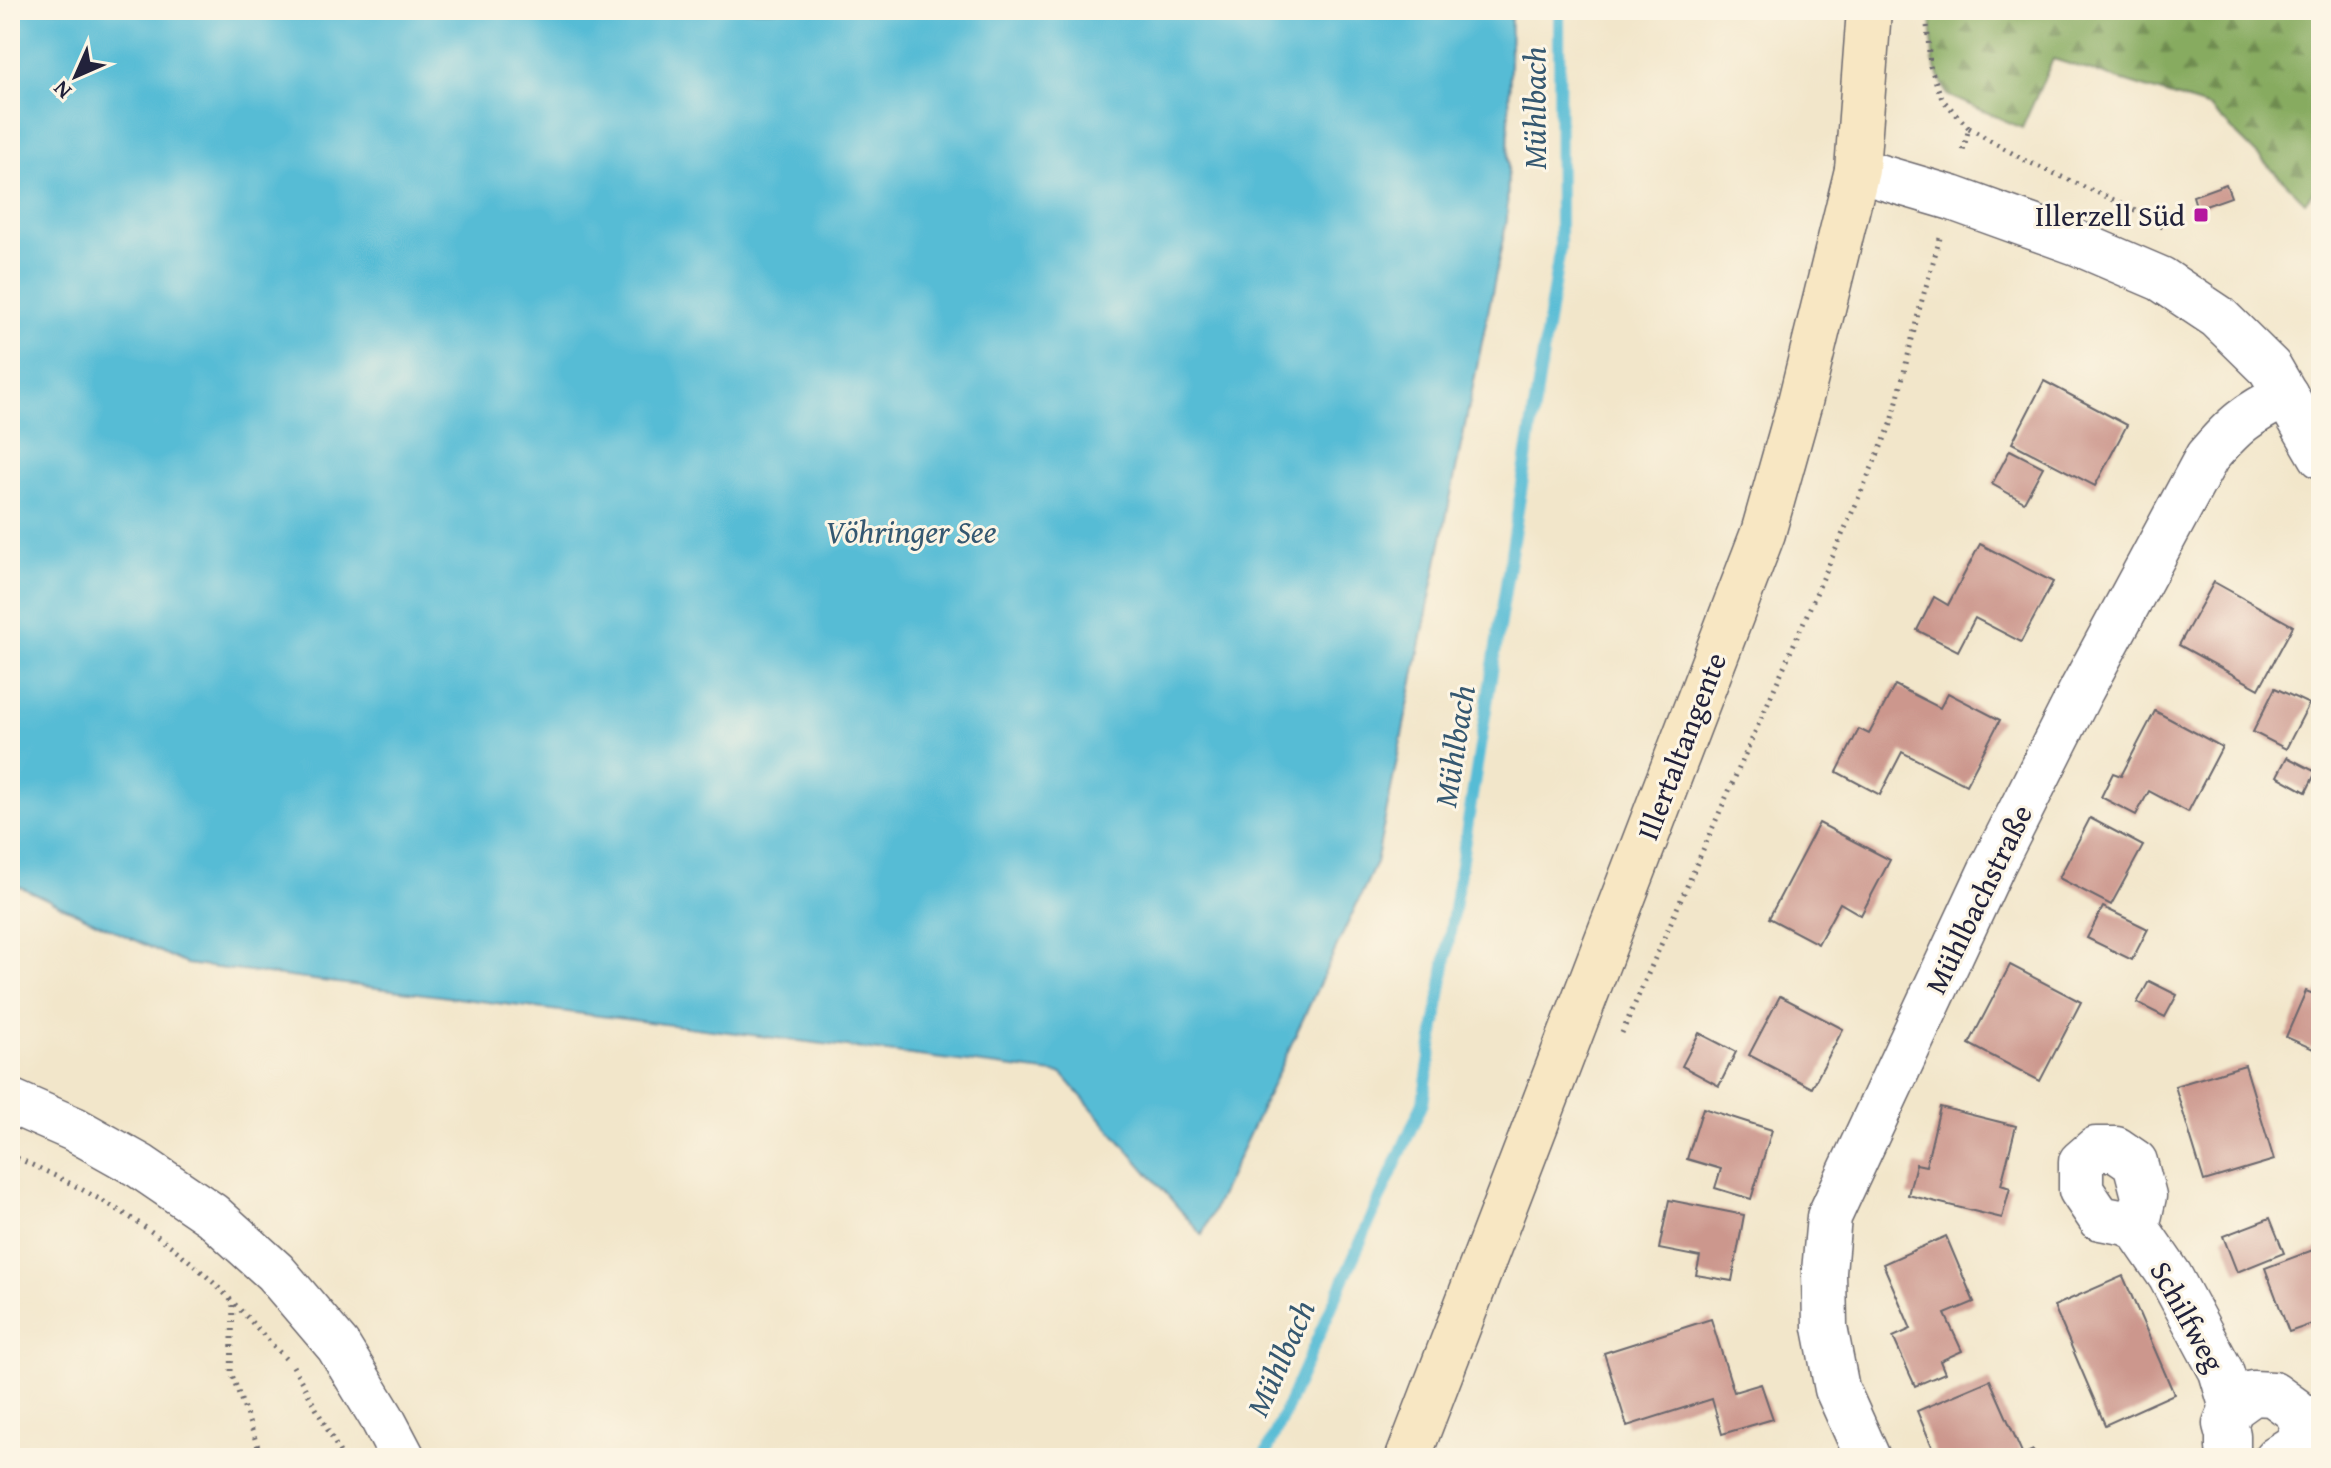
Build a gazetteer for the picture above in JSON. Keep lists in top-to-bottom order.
{
  "streets": {
    "street": ["Illertaltangente", "Mühlbachstraße", "Schilfweg"]
  },
  "water": ["Mühlbach", "Vöhringer See"],
  "places": {
    "transit": ["Illerzell Süd"]
  },
  "north": "bottom left"
}
